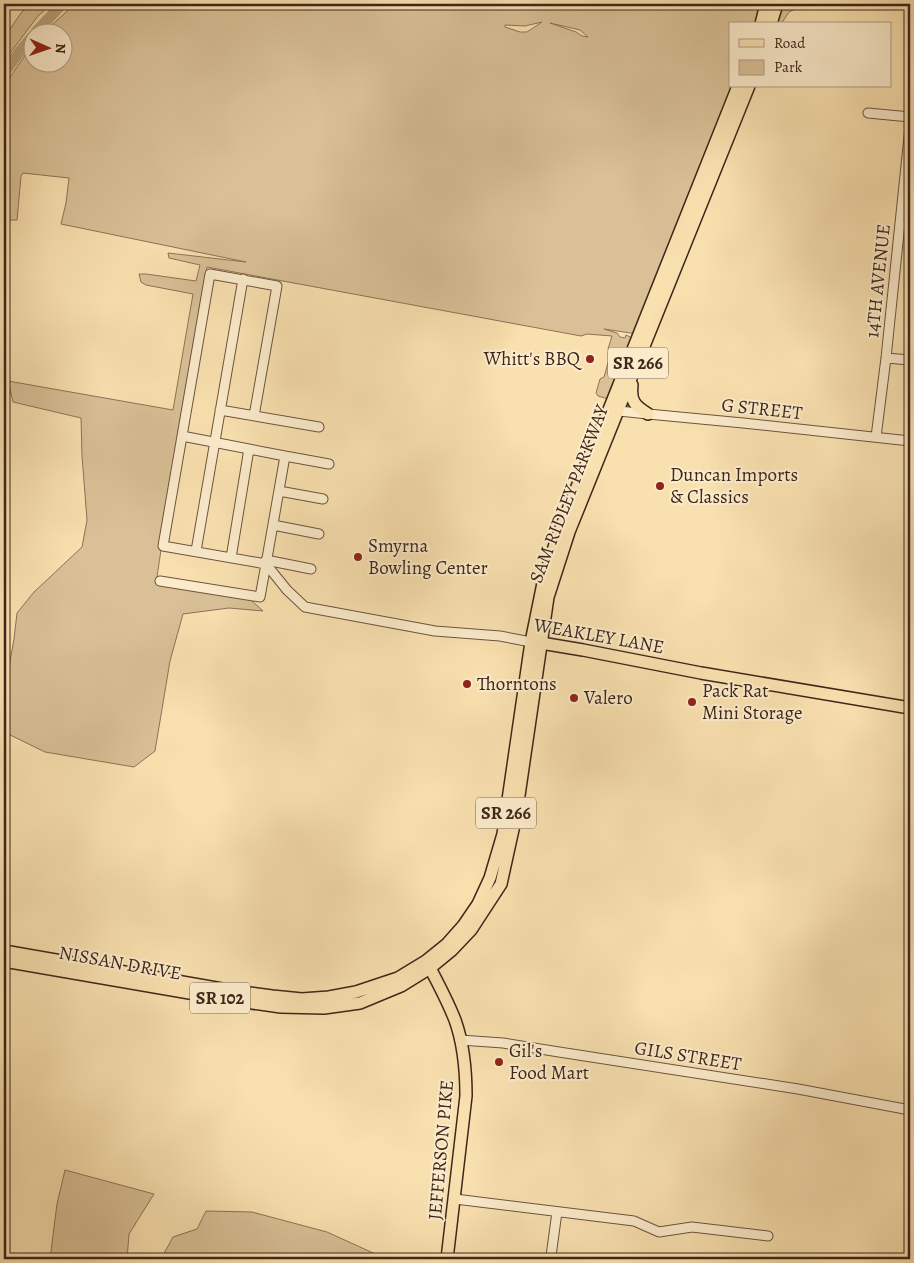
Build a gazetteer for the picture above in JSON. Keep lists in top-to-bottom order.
{
  "streets": {
    "main road": [
      "SR 266",
      "SAM RIDLEY PARKWAY",
      "WEAKLEY LANE",
      "NISSAN DRIVE",
      "SR 102",
      "JEFFERSON PIKE"
    ],
    "street": ["14TH AVENUE", "G STREET", "GILS STREET"]
  },
  "crossings": [
    ["14TH AVENUE", "G STREET"],
    ["G STREET", "SAM RIDLEY PARKWAY"],
    ["SAM RIDLEY PARKWAY", "WEAKLEY LANE"],
    ["SAM RIDLEY PARKWAY", "NISSAN DRIVE"],
    ["SAM RIDLEY PARKWAY", "JEFFERSON PIKE"],
    ["NISSAN DRIVE", "JEFFERSON PIKE"],
    ["GILS STREET", "JEFFERSON PIKE"]
  ],
  "places": [
    "Whitt's BBQ",
    "Duncan Imports & Classics",
    "Smyrna Bowling Center",
    "Thorntons",
    "Valero",
    "Pack Rat Mini Storage",
    "Gil's Food Mart"
  ],
  "legend": ["Road", "Park"],
  "north": "right"
}
